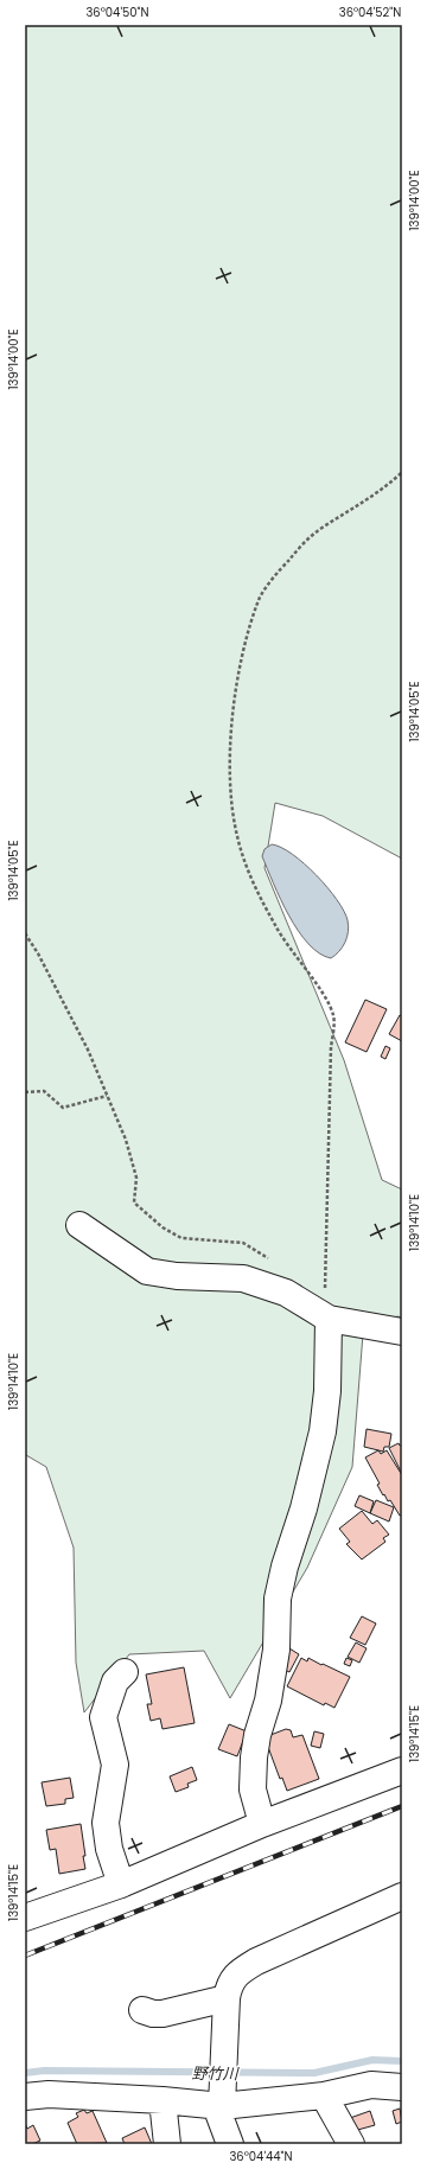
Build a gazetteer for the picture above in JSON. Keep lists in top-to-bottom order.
{
  "water": ["野竹川"],
  "coordinates": [
    "36°04'50\"N",
    "36°04'52\"N",
    "139°14'00\"E",
    "139°14'05\"E",
    "139°14'10\"E",
    "139°14'15\"E",
    "36°04'44\"N"
  ]
}
